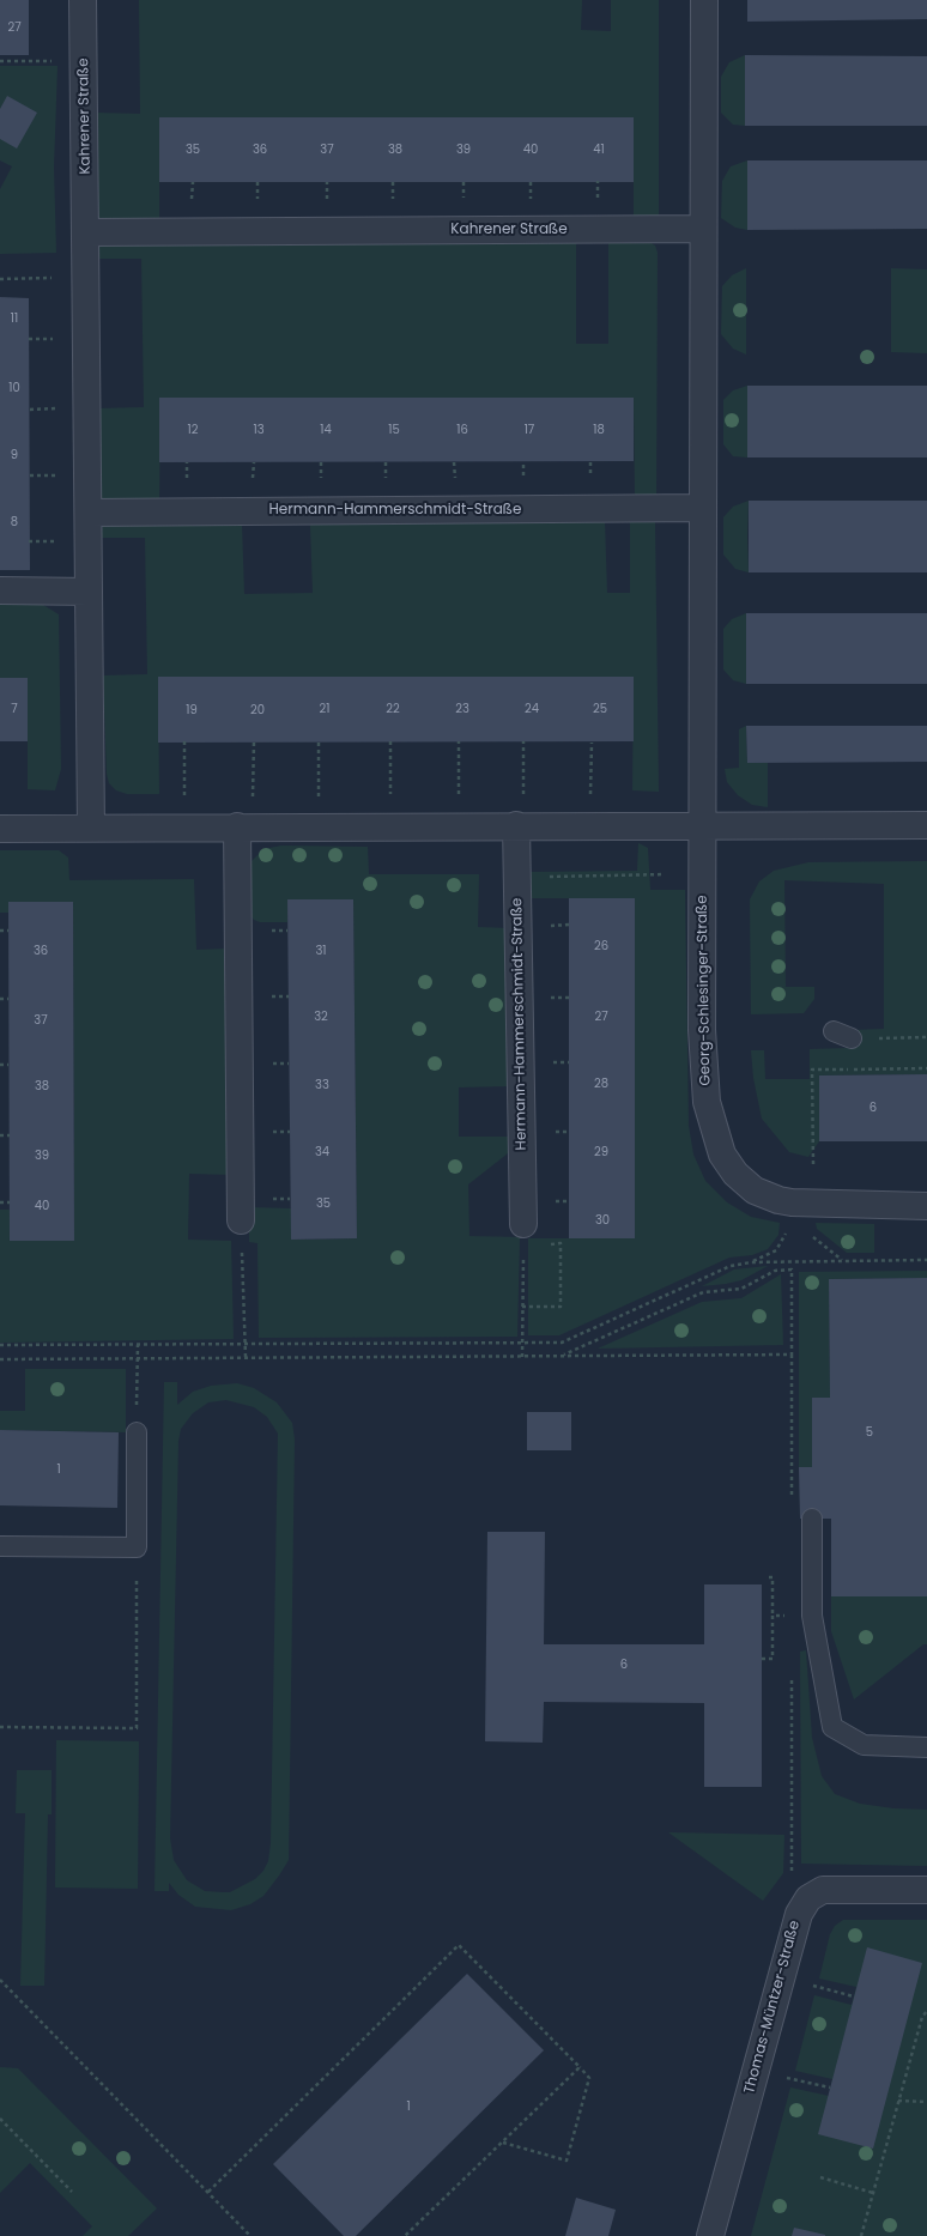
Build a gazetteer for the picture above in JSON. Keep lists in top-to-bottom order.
{
  "streets": {
    "street": [
      "Kahrener Straße",
      "Hermann-Hammerschmidt-Straße",
      "Georg-Schlesinger-Straße",
      "Thomas-Müntzer-Straße"
    ]
  },
  "house_numbers": [
    "27",
    "35",
    "36",
    "37",
    "38",
    "39",
    "40",
    "41",
    "11",
    "10",
    "12",
    "13",
    "14",
    "15",
    "16",
    "17",
    "18",
    "9",
    "8",
    "7",
    "21",
    "22",
    "23",
    "24",
    "25",
    "19",
    "20",
    "26",
    "36",
    "31",
    "32",
    "27",
    "37",
    "28",
    "33",
    "38",
    "6",
    "34",
    "29",
    "39",
    "35",
    "40",
    "30",
    "5",
    "1",
    "6",
    "1"
  ]
}
